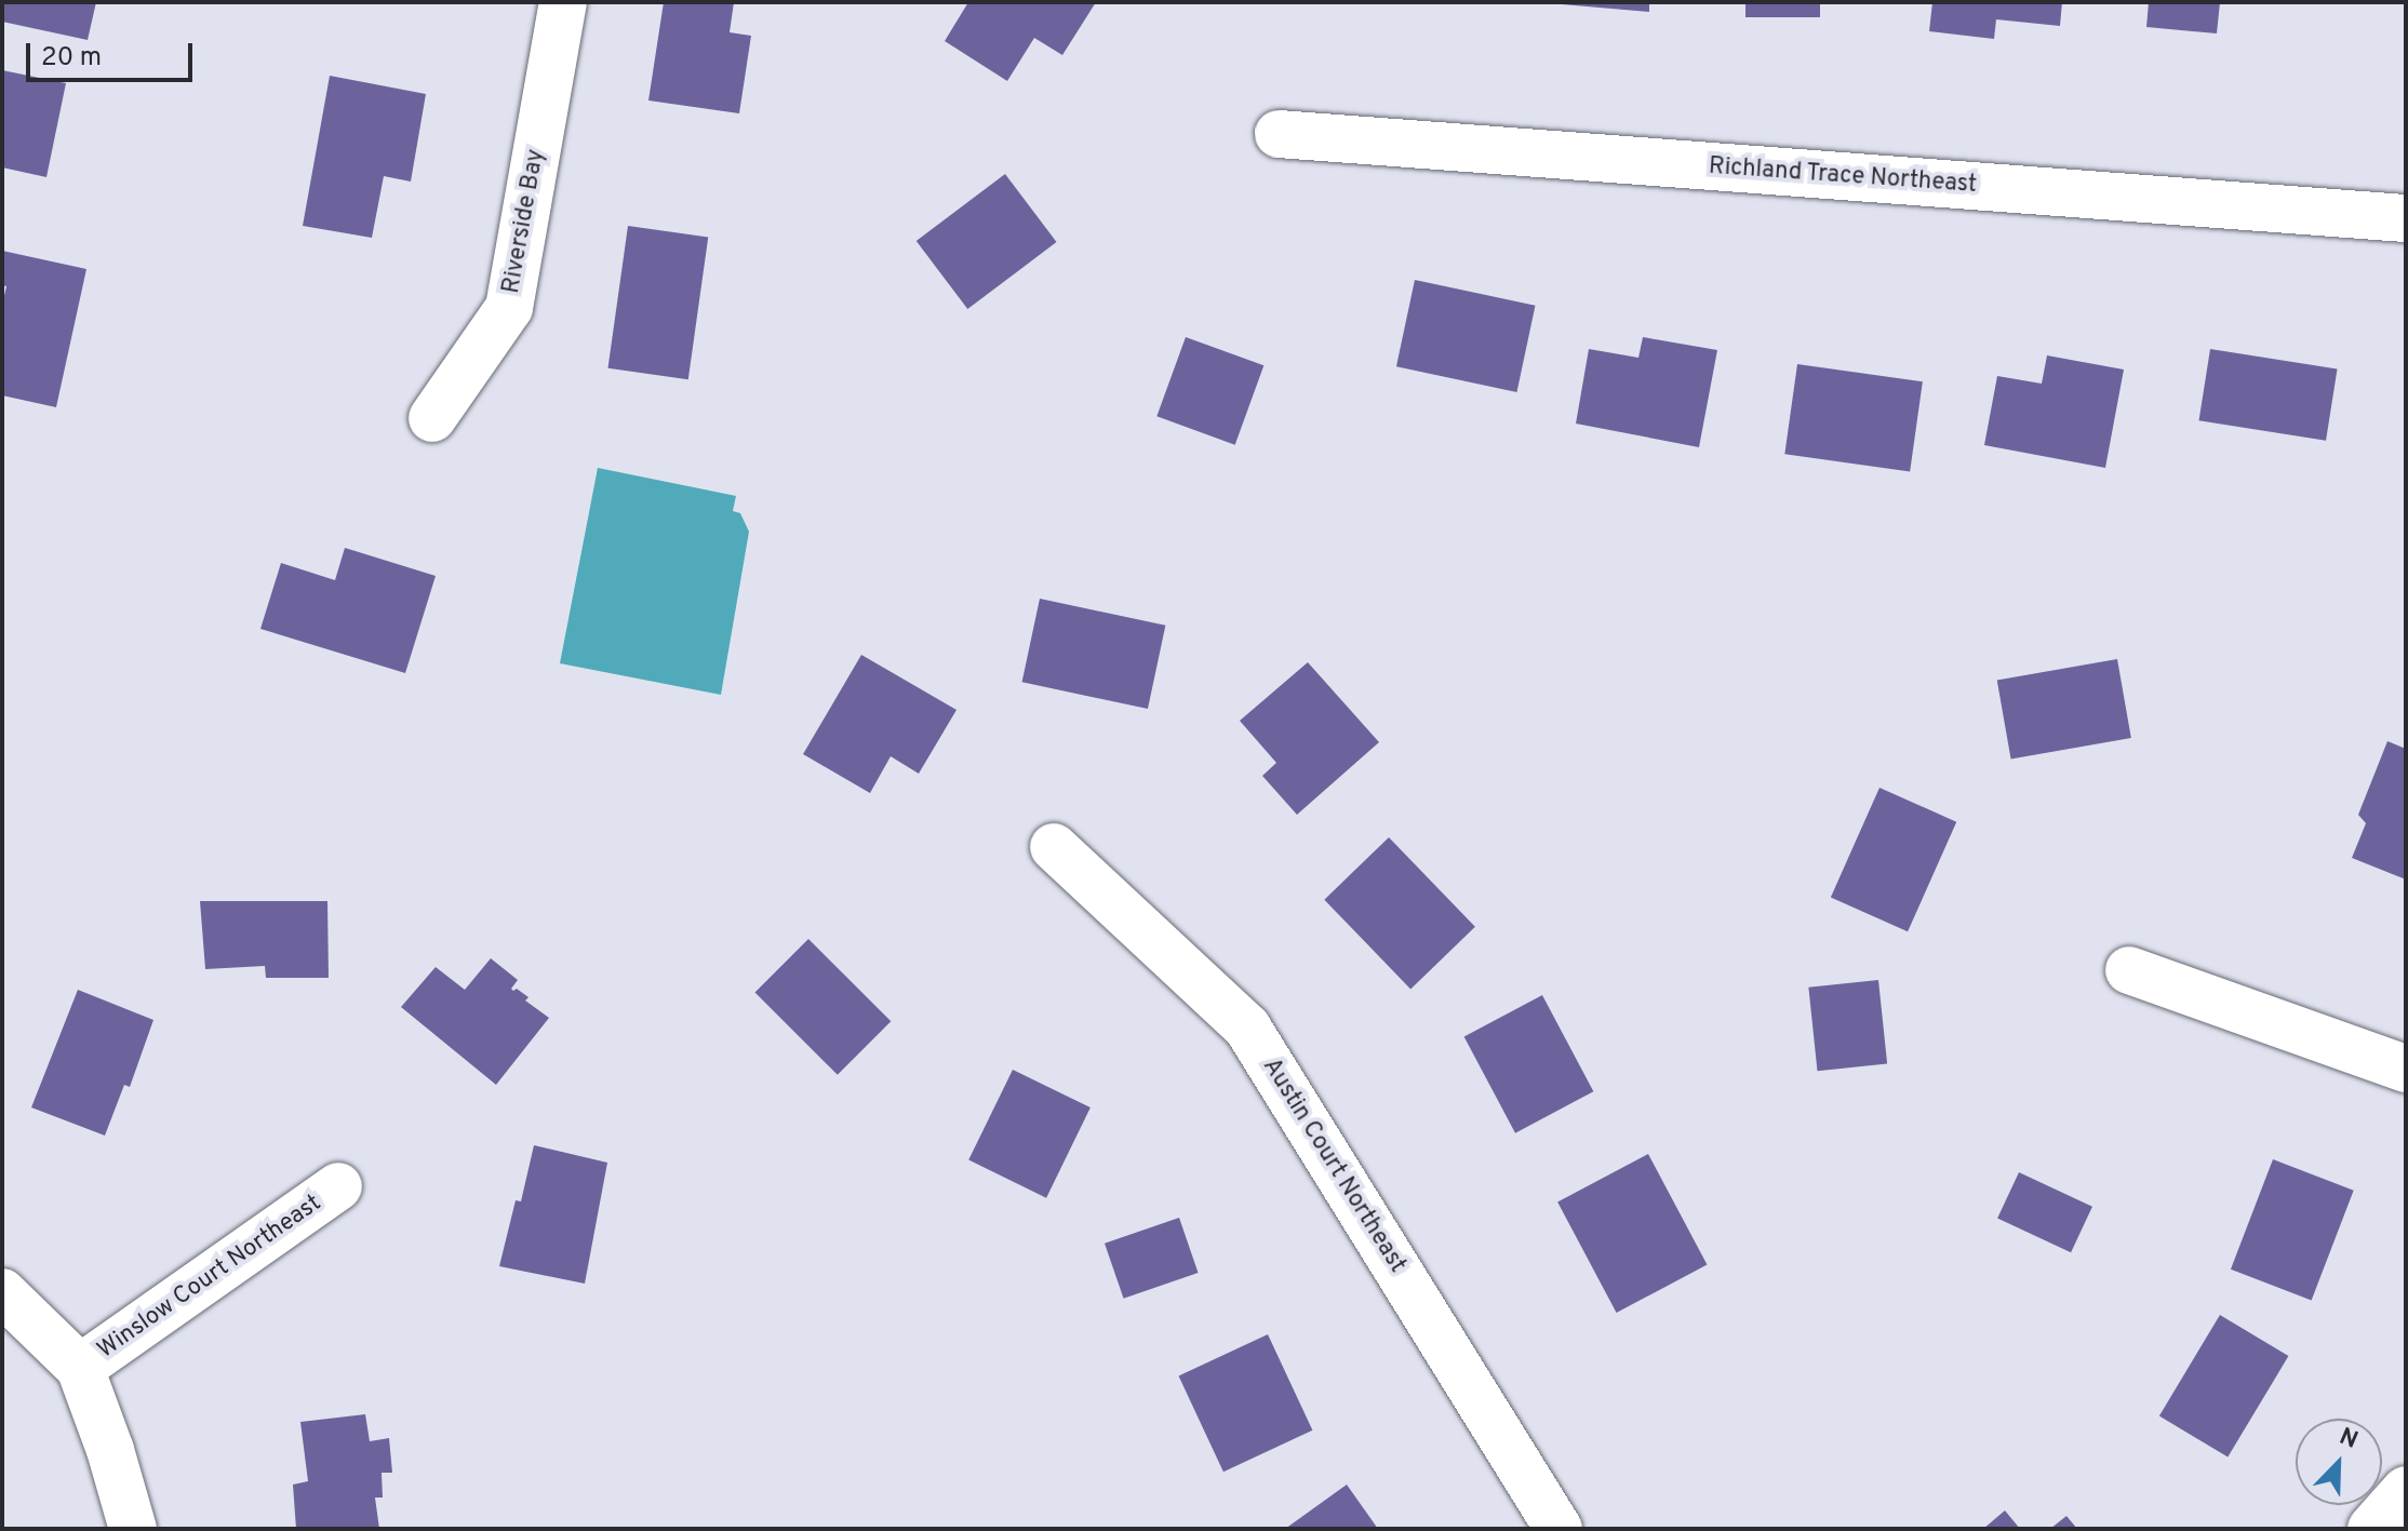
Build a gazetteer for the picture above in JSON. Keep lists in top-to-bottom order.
{
  "streets": {
    "street": [
      "Richland Trace Northeast",
      "Riverside Bay",
      "Austin Court Northeast",
      "Winslow Court Northeast"
    ]
  },
  "scale_bar": "20 m",
  "north": "top right"
}
